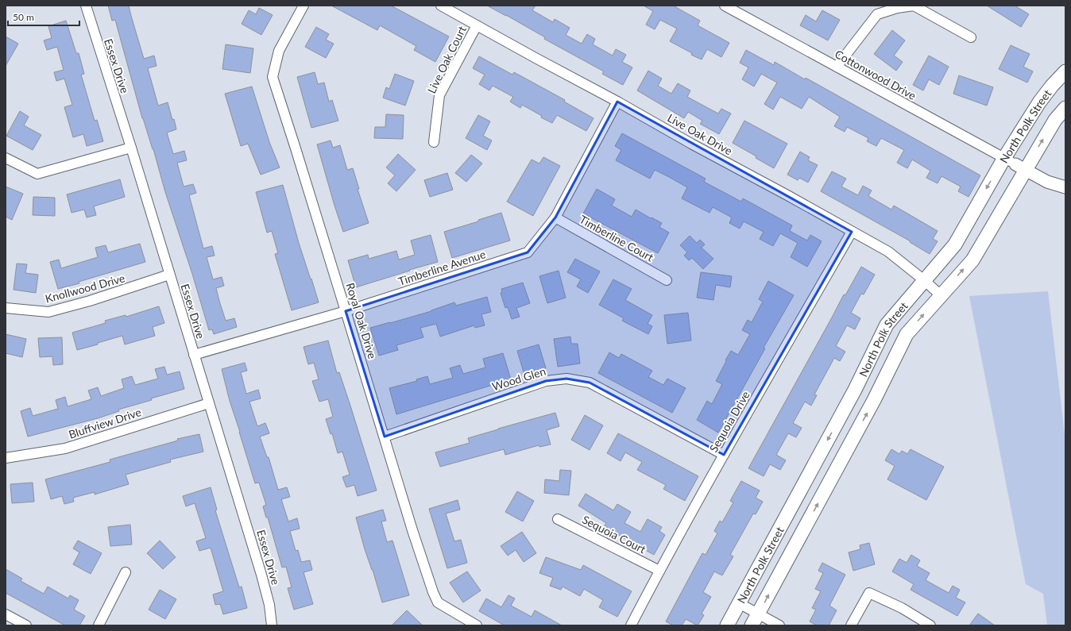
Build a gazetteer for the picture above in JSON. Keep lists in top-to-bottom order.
{
  "streets": {
    "main road": ["North Polk Street"],
    "street": [
      "Live Oak Court",
      "Essex Drive",
      "Cottonwood Drive",
      "Live Oak Drive",
      "Timberline Court",
      "Timberline Avenue",
      "Knollwood Drive",
      "Royal Oak Drive",
      "Wood Glen",
      "Sequoia Drive",
      "Bluffview Drive",
      "Sequoia Court"
    ]
  },
  "crossings": [
    ["Live Oak Court", "Live Oak Drive"],
    ["Essex Drive", "Timberline Avenue"],
    ["Essex Drive", "Knollwood Drive"],
    ["Essex Drive", "Bluffview Drive"],
    ["Cottonwood Drive", "North Polk Street"],
    ["North Polk Street", "Live Oak Drive"],
    ["Live Oak Drive", "Timberline Avenue"],
    ["Live Oak Drive", "Sequoia Drive"],
    ["Timberline Court", "Timberline Avenue"],
    ["Timberline Avenue", "Royal Oak Drive"],
    ["Royal Oak Drive", "Wood Glen"],
    ["Wood Glen", "Sequoia Drive"],
    ["Sequoia Drive", "Sequoia Court"]
  ],
  "scale_bar": "50 m"
}
